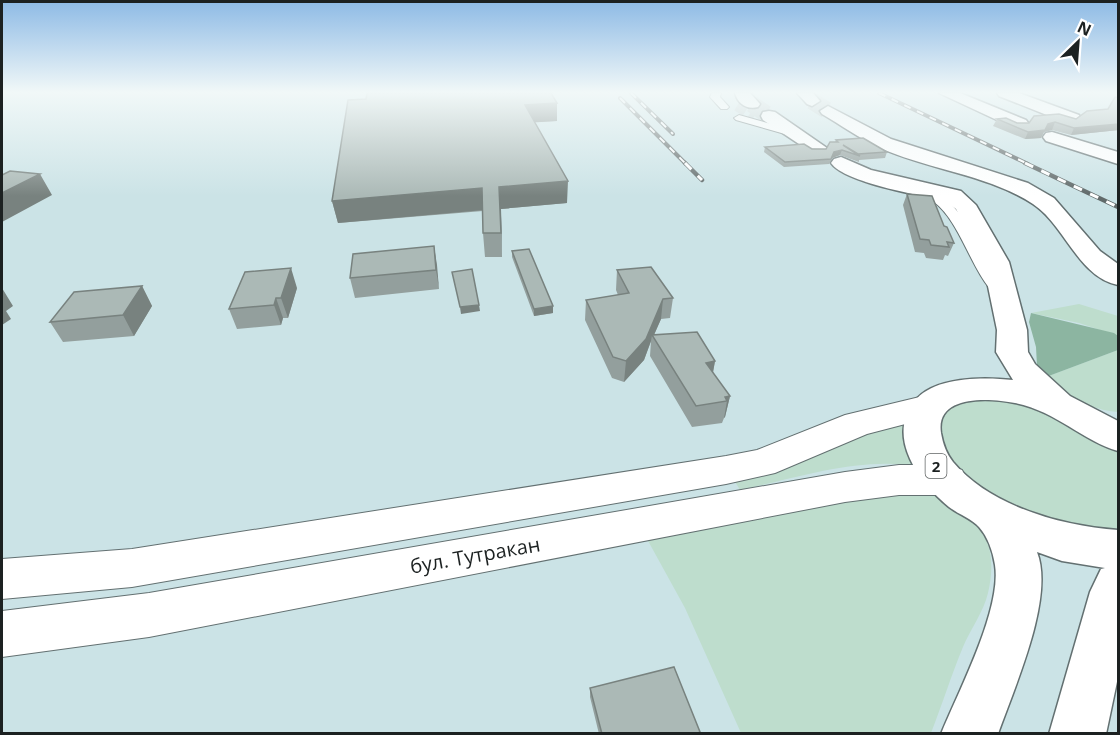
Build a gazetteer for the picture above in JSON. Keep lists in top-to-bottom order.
{
  "streets": {
    "highway": ["2"],
    "main road": ["бул. Тутракан"]
  },
  "crossings": [
    ["2", "бул. Тутракан"]
  ],
  "north": "top right"
}
